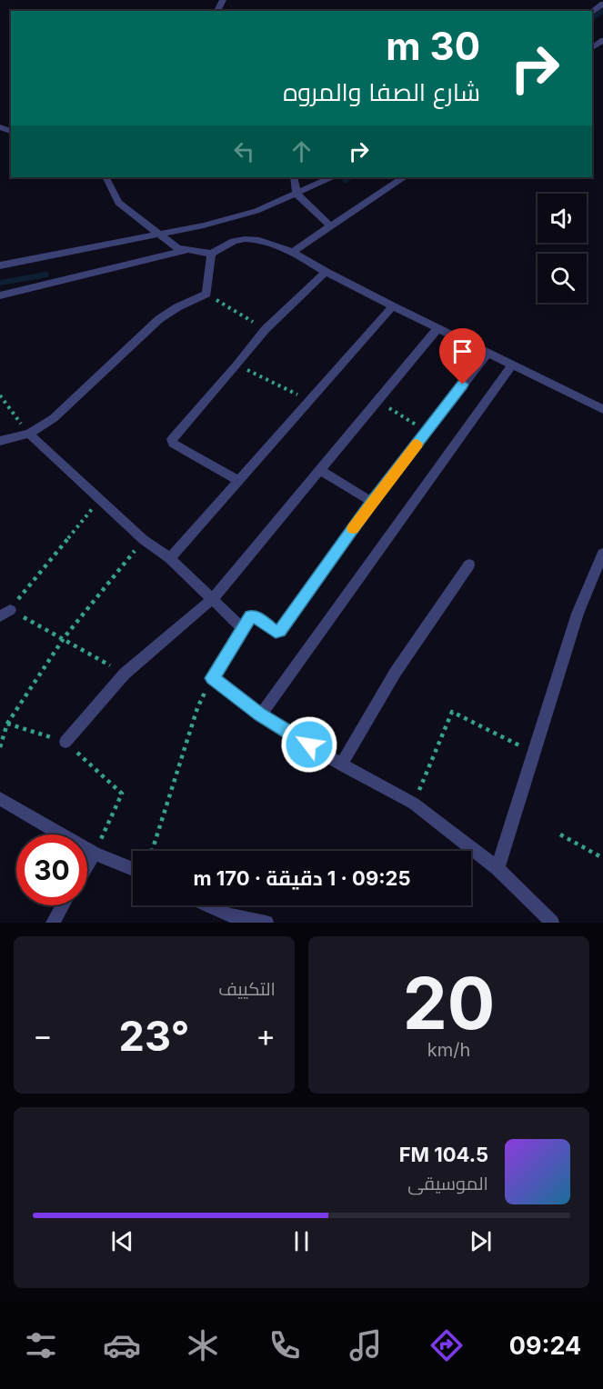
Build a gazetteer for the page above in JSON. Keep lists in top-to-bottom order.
{
  "page": {
    "turn": ["30 m", "شارع الصفا والمروه"],
    "limit": "30",
    "trip": "09:25 · 1 دقيقة · 170 m",
    "tile": [
      ["20", "km/h"],
      "التكييف"
    ],
    "heat": ["−", "23°", "+"],
    "song": ["104.5 FM", "الموسيقى"],
    "tabs": "09:24"
  }
}
